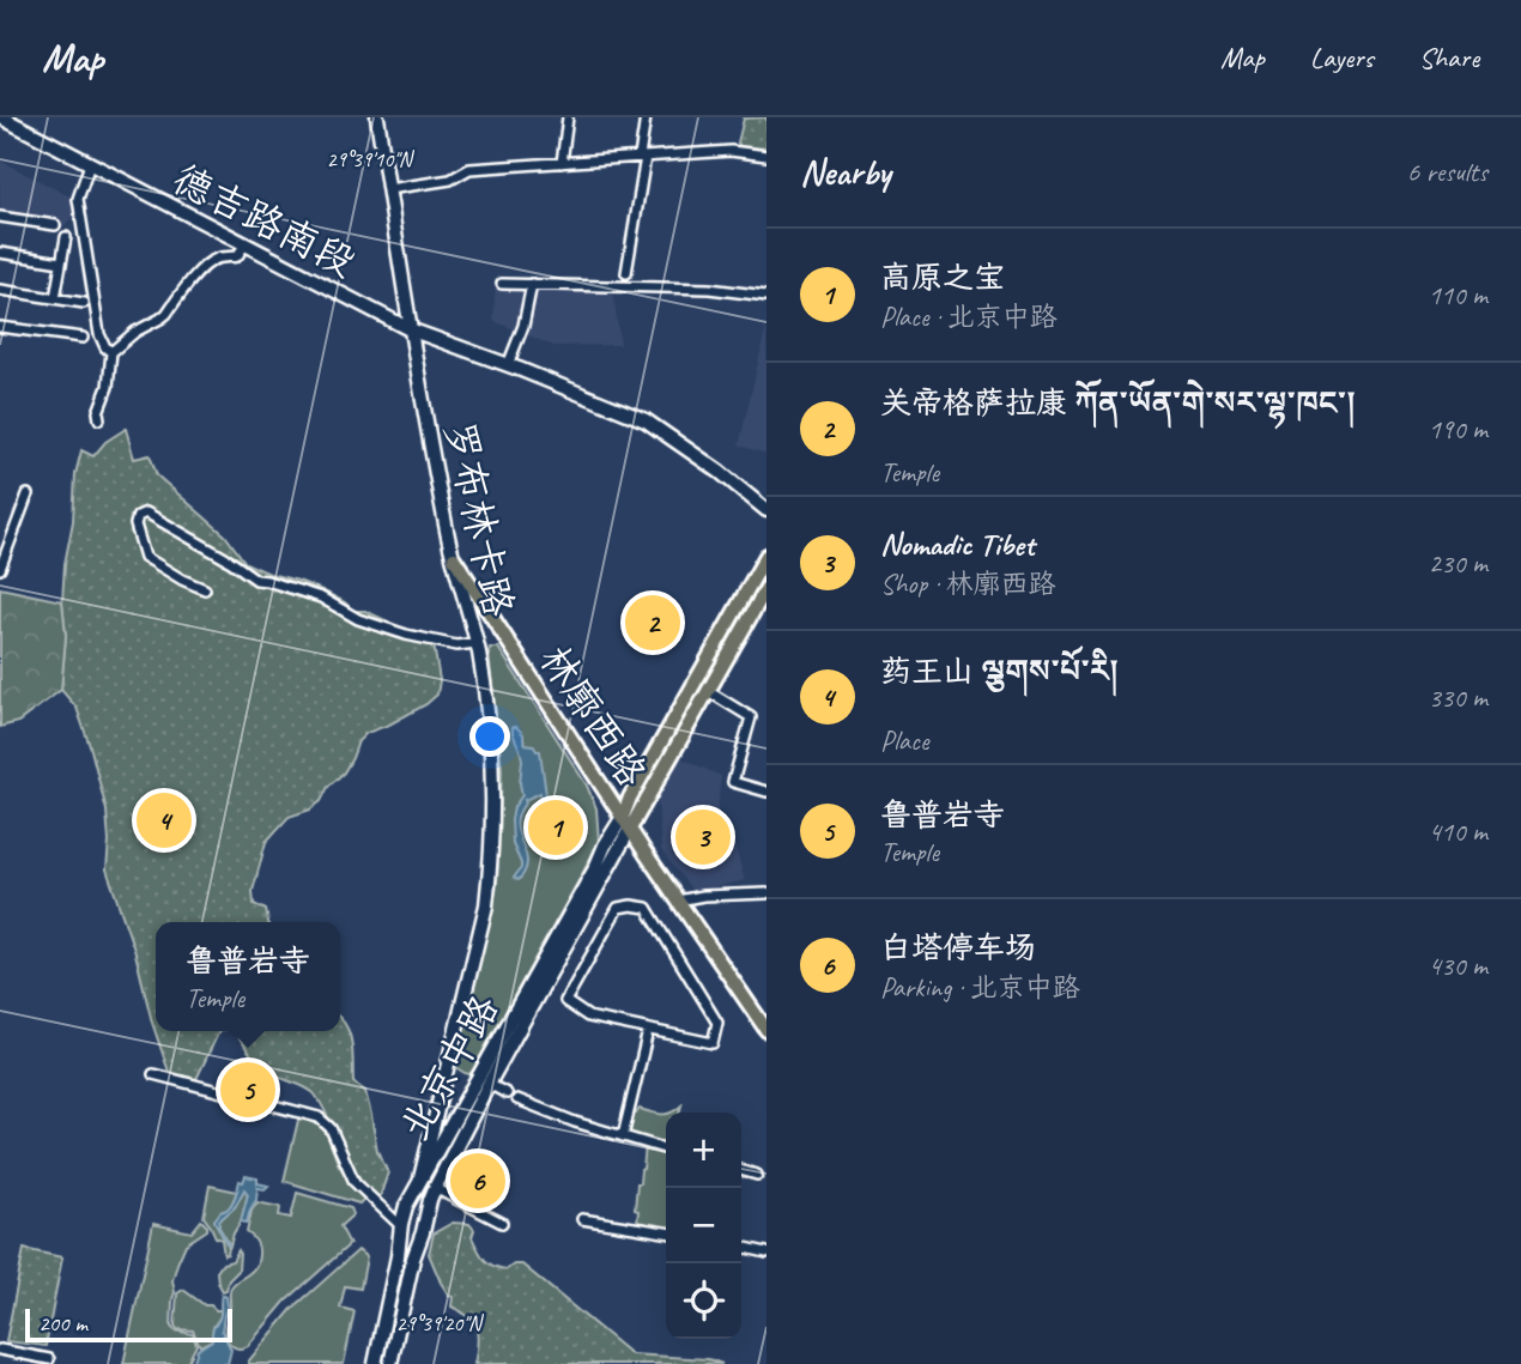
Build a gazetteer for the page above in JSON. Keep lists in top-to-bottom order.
{
  "streets": {
    "main road": [
      "德吉路南段",
      "罗布林卡路",
      "林廓西路",
      "北京中路"
    ]
  },
  "crossings": [
    ["德吉路南段", "罗布林卡路"],
    ["罗布林卡路", "林廓西路"],
    ["罗布林卡路", "北京中路"],
    ["林廓西路", "北京中路"]
  ],
  "scale_bar": "200 m",
  "page": {
    "header": "Map",
    "nav": ["Map", "Layers", "Share"],
    "heading": ["Nearby", "6 results"],
    "list": [
      {
        "mark": "1",
        "name": "高原之宝",
        "note": "Place · 北京中路",
        "value": "110 m"
      },
      {
        "mark": "2",
        "name": "关帝格萨拉康 ཀོན་ཡོན་གེ་སར་ལྷ་ཁང་།",
        "note": "Temple",
        "value": "190 m"
      },
      {
        "mark": "3",
        "name": "Nomadic Tibet",
        "note": "Shop · 林廓西路",
        "value": "230 m"
      },
      {
        "mark": "4",
        "name": "药王山 ལྕགས་པོ་རི།",
        "note": "Place",
        "value": "330 m"
      },
      {
        "mark": "5",
        "name": "鲁普岩寺",
        "note": "Temple",
        "value": "410 m"
      },
      {
        "mark": "6",
        "name": "白塔停车场",
        "note": "Parking · 北京中路",
        "value": "430 m"
      }
    ],
    "pins": [
      "2",
      "4",
      "1",
      "3",
      "5",
      "6"
    ],
    "popup": ["鲁普岩寺", "Temple"],
    "map_buttons": ["+", "−"],
    "scale": "200 m"
  },
  "coordinates": ["29°39'10\"N", "29°39'20\"N"]
}
